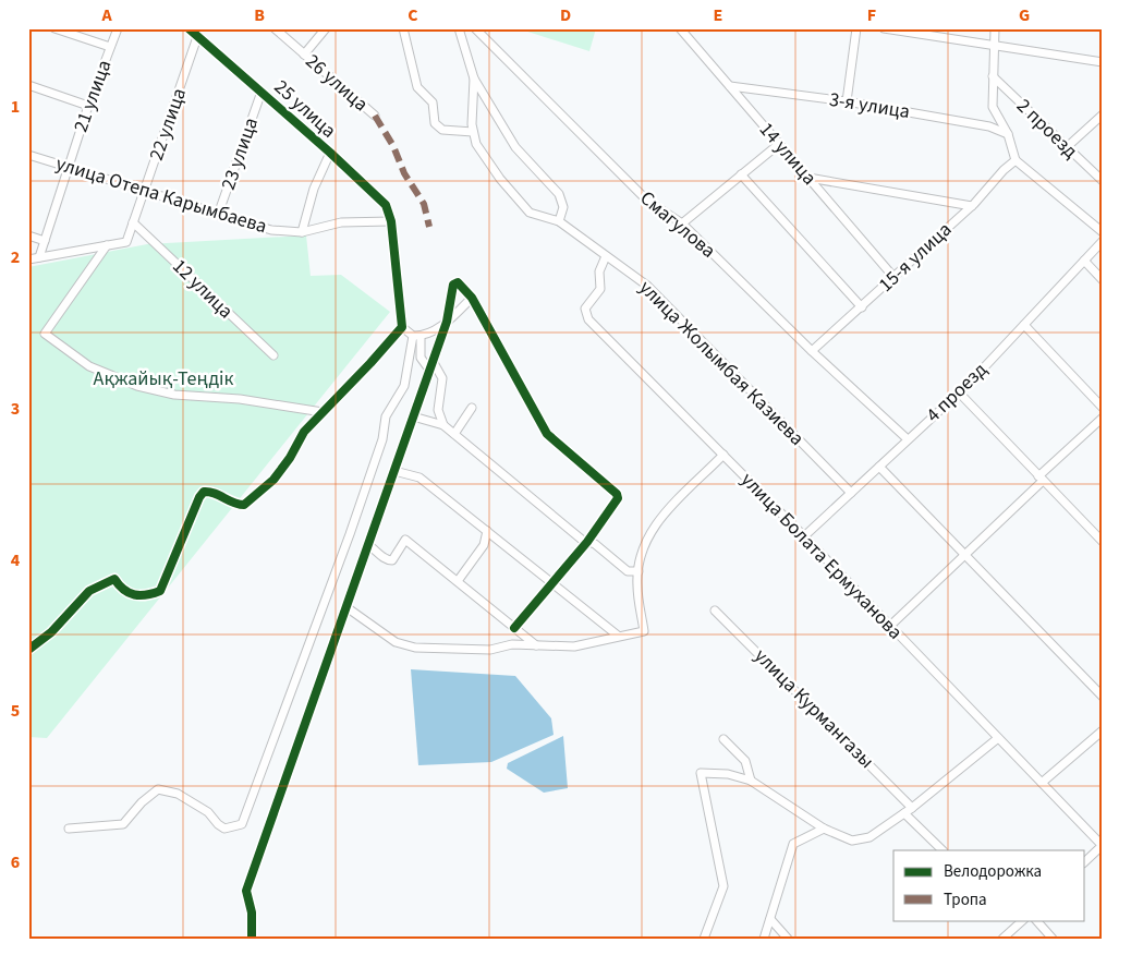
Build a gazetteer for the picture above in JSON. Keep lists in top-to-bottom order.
{
  "streets": {
    "street": [
      "26 улица",
      "21 улица",
      "3-я улица",
      "25 улица",
      "22 улица",
      "2 проезд",
      "23 улица",
      "14 улица",
      "улица Отепа Карымбаева",
      "Смагулова",
      "15-я улица",
      "12 улица",
      "улица Жолымбая Казиева",
      "4 проезд",
      "улица Болата Ермуханова",
      "улица Курмангазы"
    ]
  },
  "crossings": [
    ["21 улица", "улица Отепа Карымбаева"],
    ["3-я улица", "2 проезд"],
    ["3-я улица", "14 улица"],
    ["25 улица", "22 улица"],
    ["25 улица", "23 улица"],
    ["25 улица", "улица Отепа Карымбаева"],
    ["22 улица", "улица Отепа Карымбаева"],
    ["22 улица", "12 улица"],
    ["2 проезд", "15-я улица"],
    ["23 улица", "улица Отепа Карымбаева"],
    ["14 улица", "15-я улица"],
    ["Смагулова", "15-я улица"],
    ["Смагулова", "4 проезд"],
    ["улица Жолымбая Казиева", "4 проезд"],
    ["улица Жолымбая Казиева", "улица Болата Ермуханова"],
    ["4 проезд", "улица Болата Ермуханова"]
  ],
  "parks": ["Ақжайық-Теңдік"],
  "legend": ["Велодорожка", "Тропа"],
  "grid": {
    "columns": [
      "A",
      "B",
      "C",
      "D",
      "E",
      "F",
      "G"
    ],
    "rows": [
      "1",
      "2",
      "3",
      "4",
      "5",
      "6"
    ]
  }
}
